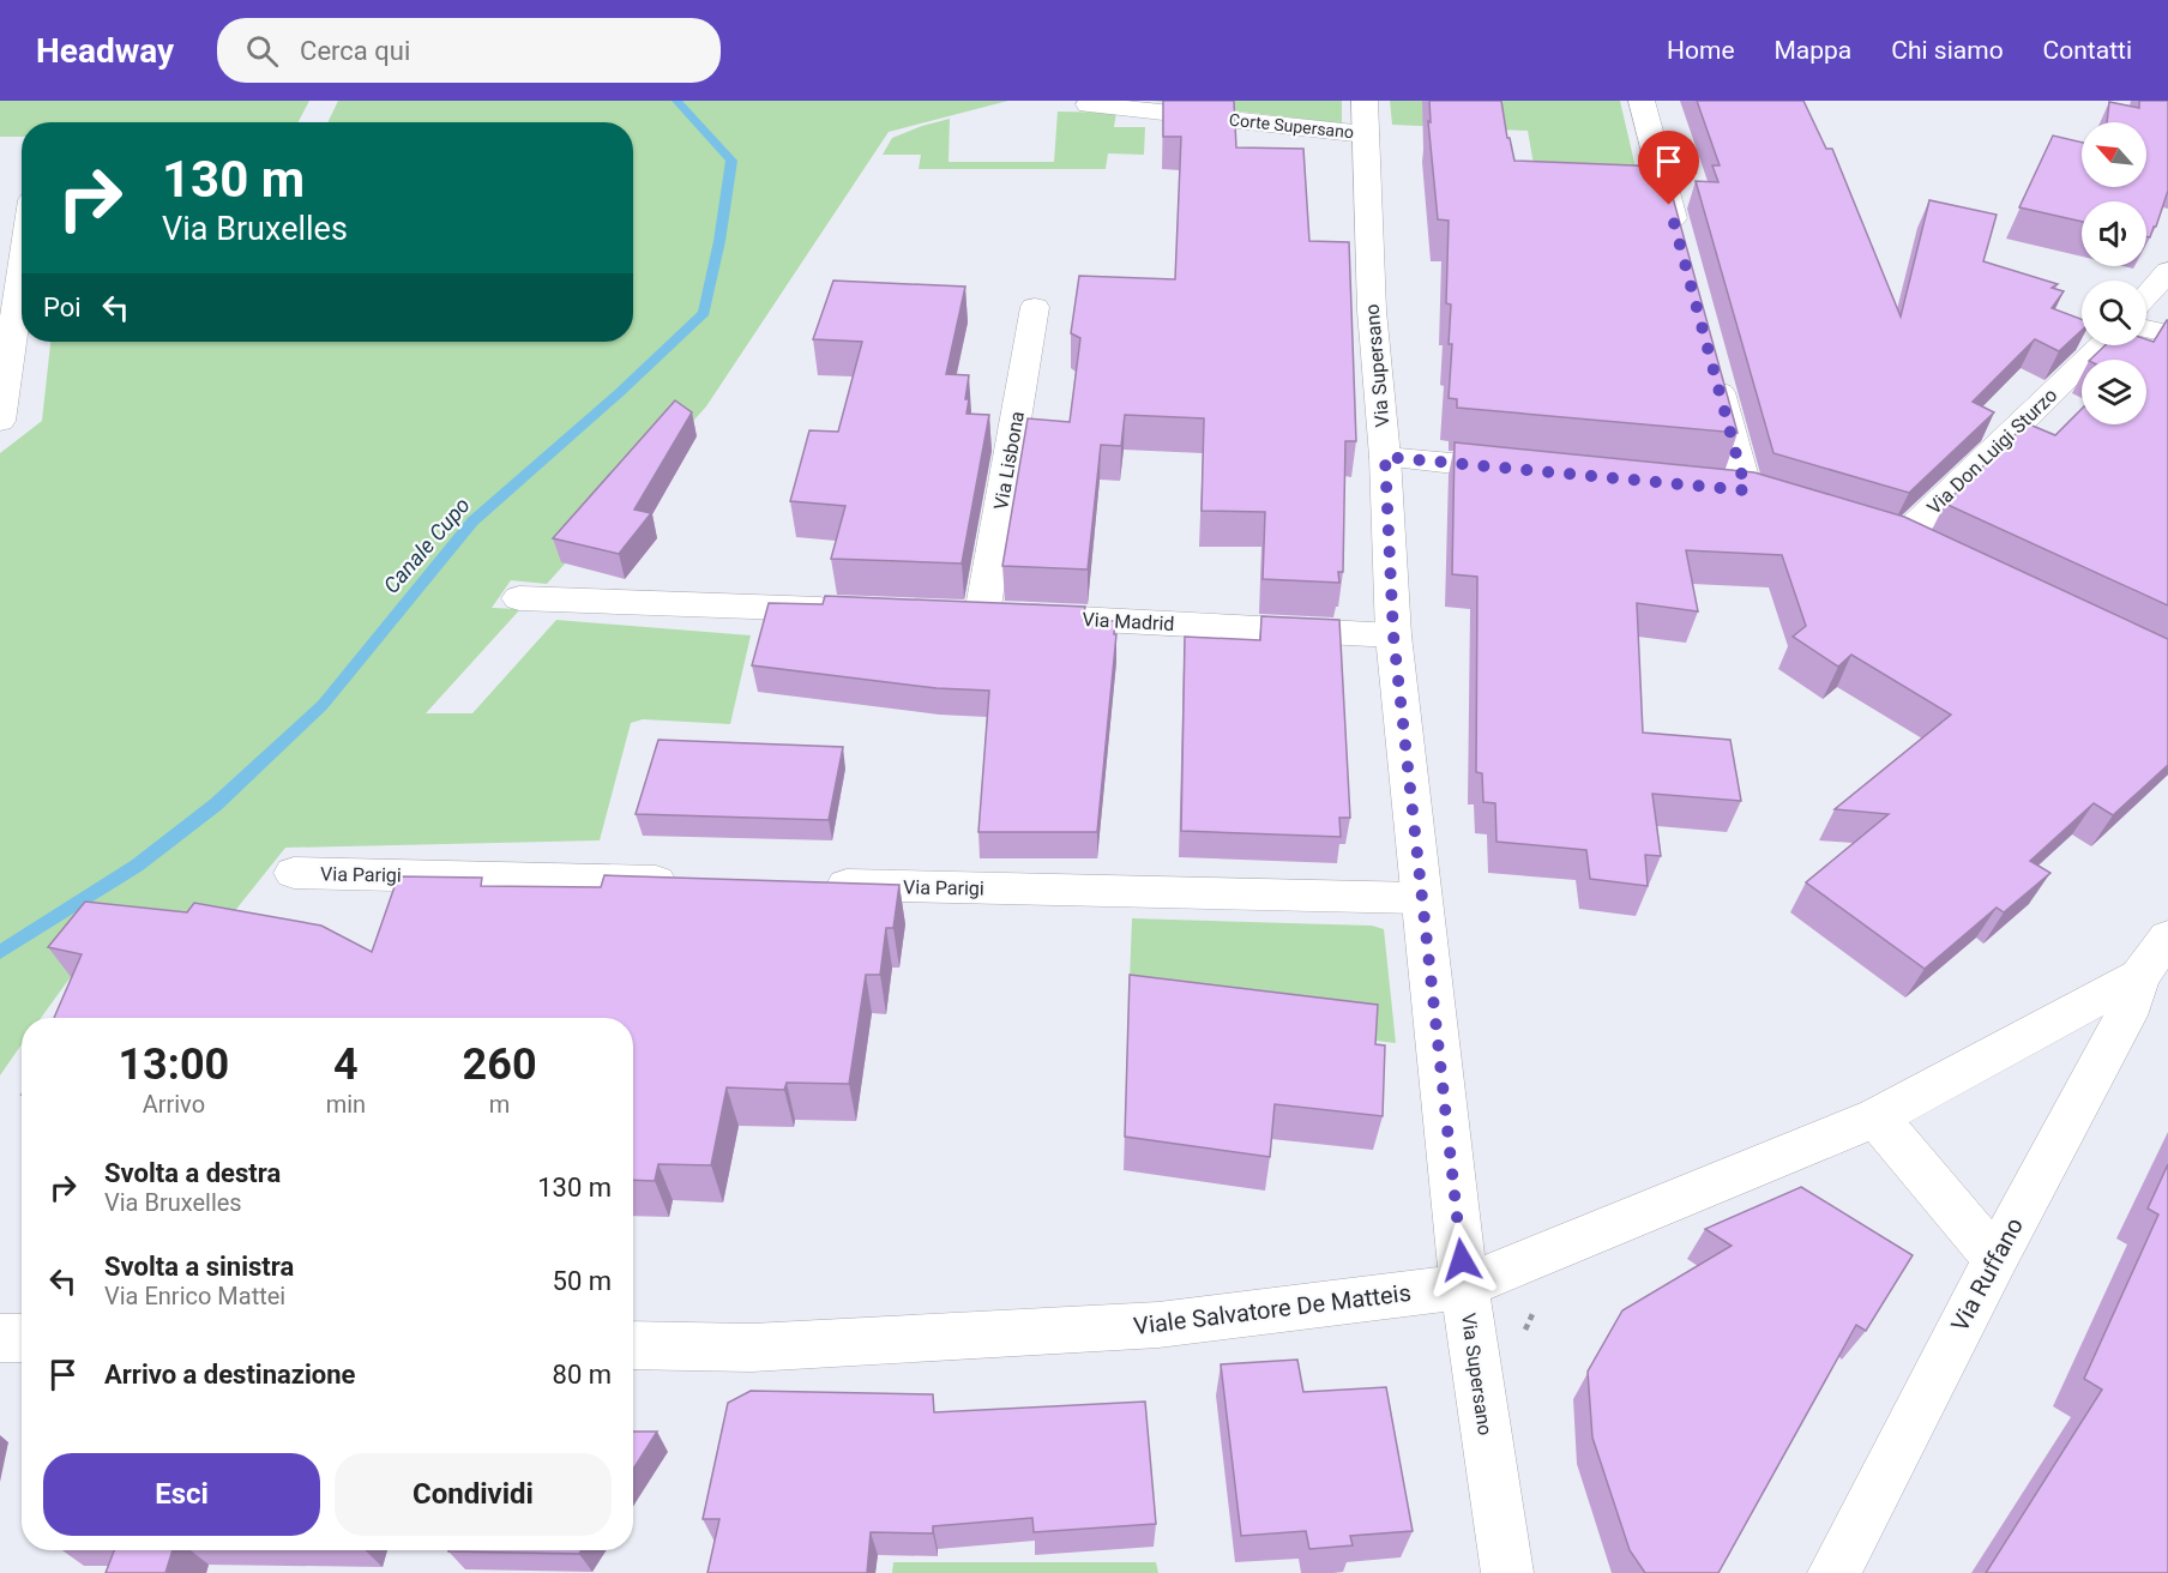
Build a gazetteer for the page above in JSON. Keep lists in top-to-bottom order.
{
  "streets": {
    "street": [
      "Corte Supersano",
      "Via Supersano",
      "Via Don Luigi Sturzo",
      "Via Lisbona",
      "Via Madrid",
      "Via Parigi",
      "Via Ruffano",
      "Viale Salvatore De Matteis"
    ]
  },
  "crossings": [
    ["Corte Supersano", "Via Supersano"],
    ["Via Supersano", "Via Madrid"],
    ["Via Supersano", "Via Parigi"],
    ["Via Supersano", "Viale Salvatore De Matteis"],
    ["Via Lisbona", "Via Madrid"],
    ["Via Ruffano", "Viale Salvatore De Matteis"]
  ],
  "water": ["Canale Cupo"],
  "north": "top left",
  "page": {
    "header": "Headway",
    "search": "Cerca qui",
    "nav": [
      "Home",
      "Mappa",
      "Chi siamo",
      "Contatti"
    ],
    "turn": ["130 m", "Via Bruxelles"],
    "then": "Poi",
    "eta": [
      "13:00",
      "Arrivo",
      "4",
      "min",
      "260",
      "m"
    ],
    "list": [
      {
        "name": "Svolta a destra",
        "note": "Via Bruxelles",
        "value": "130 m"
      },
      {
        "name": "Svolta a sinistra",
        "note": "Via Enrico Mattei",
        "value": "50 m"
      },
      {
        "name": "Arrivo a destinazione",
        "value": "80 m"
      }
    ],
    "buttons": ["Esci", "Condividi"]
  }
}
